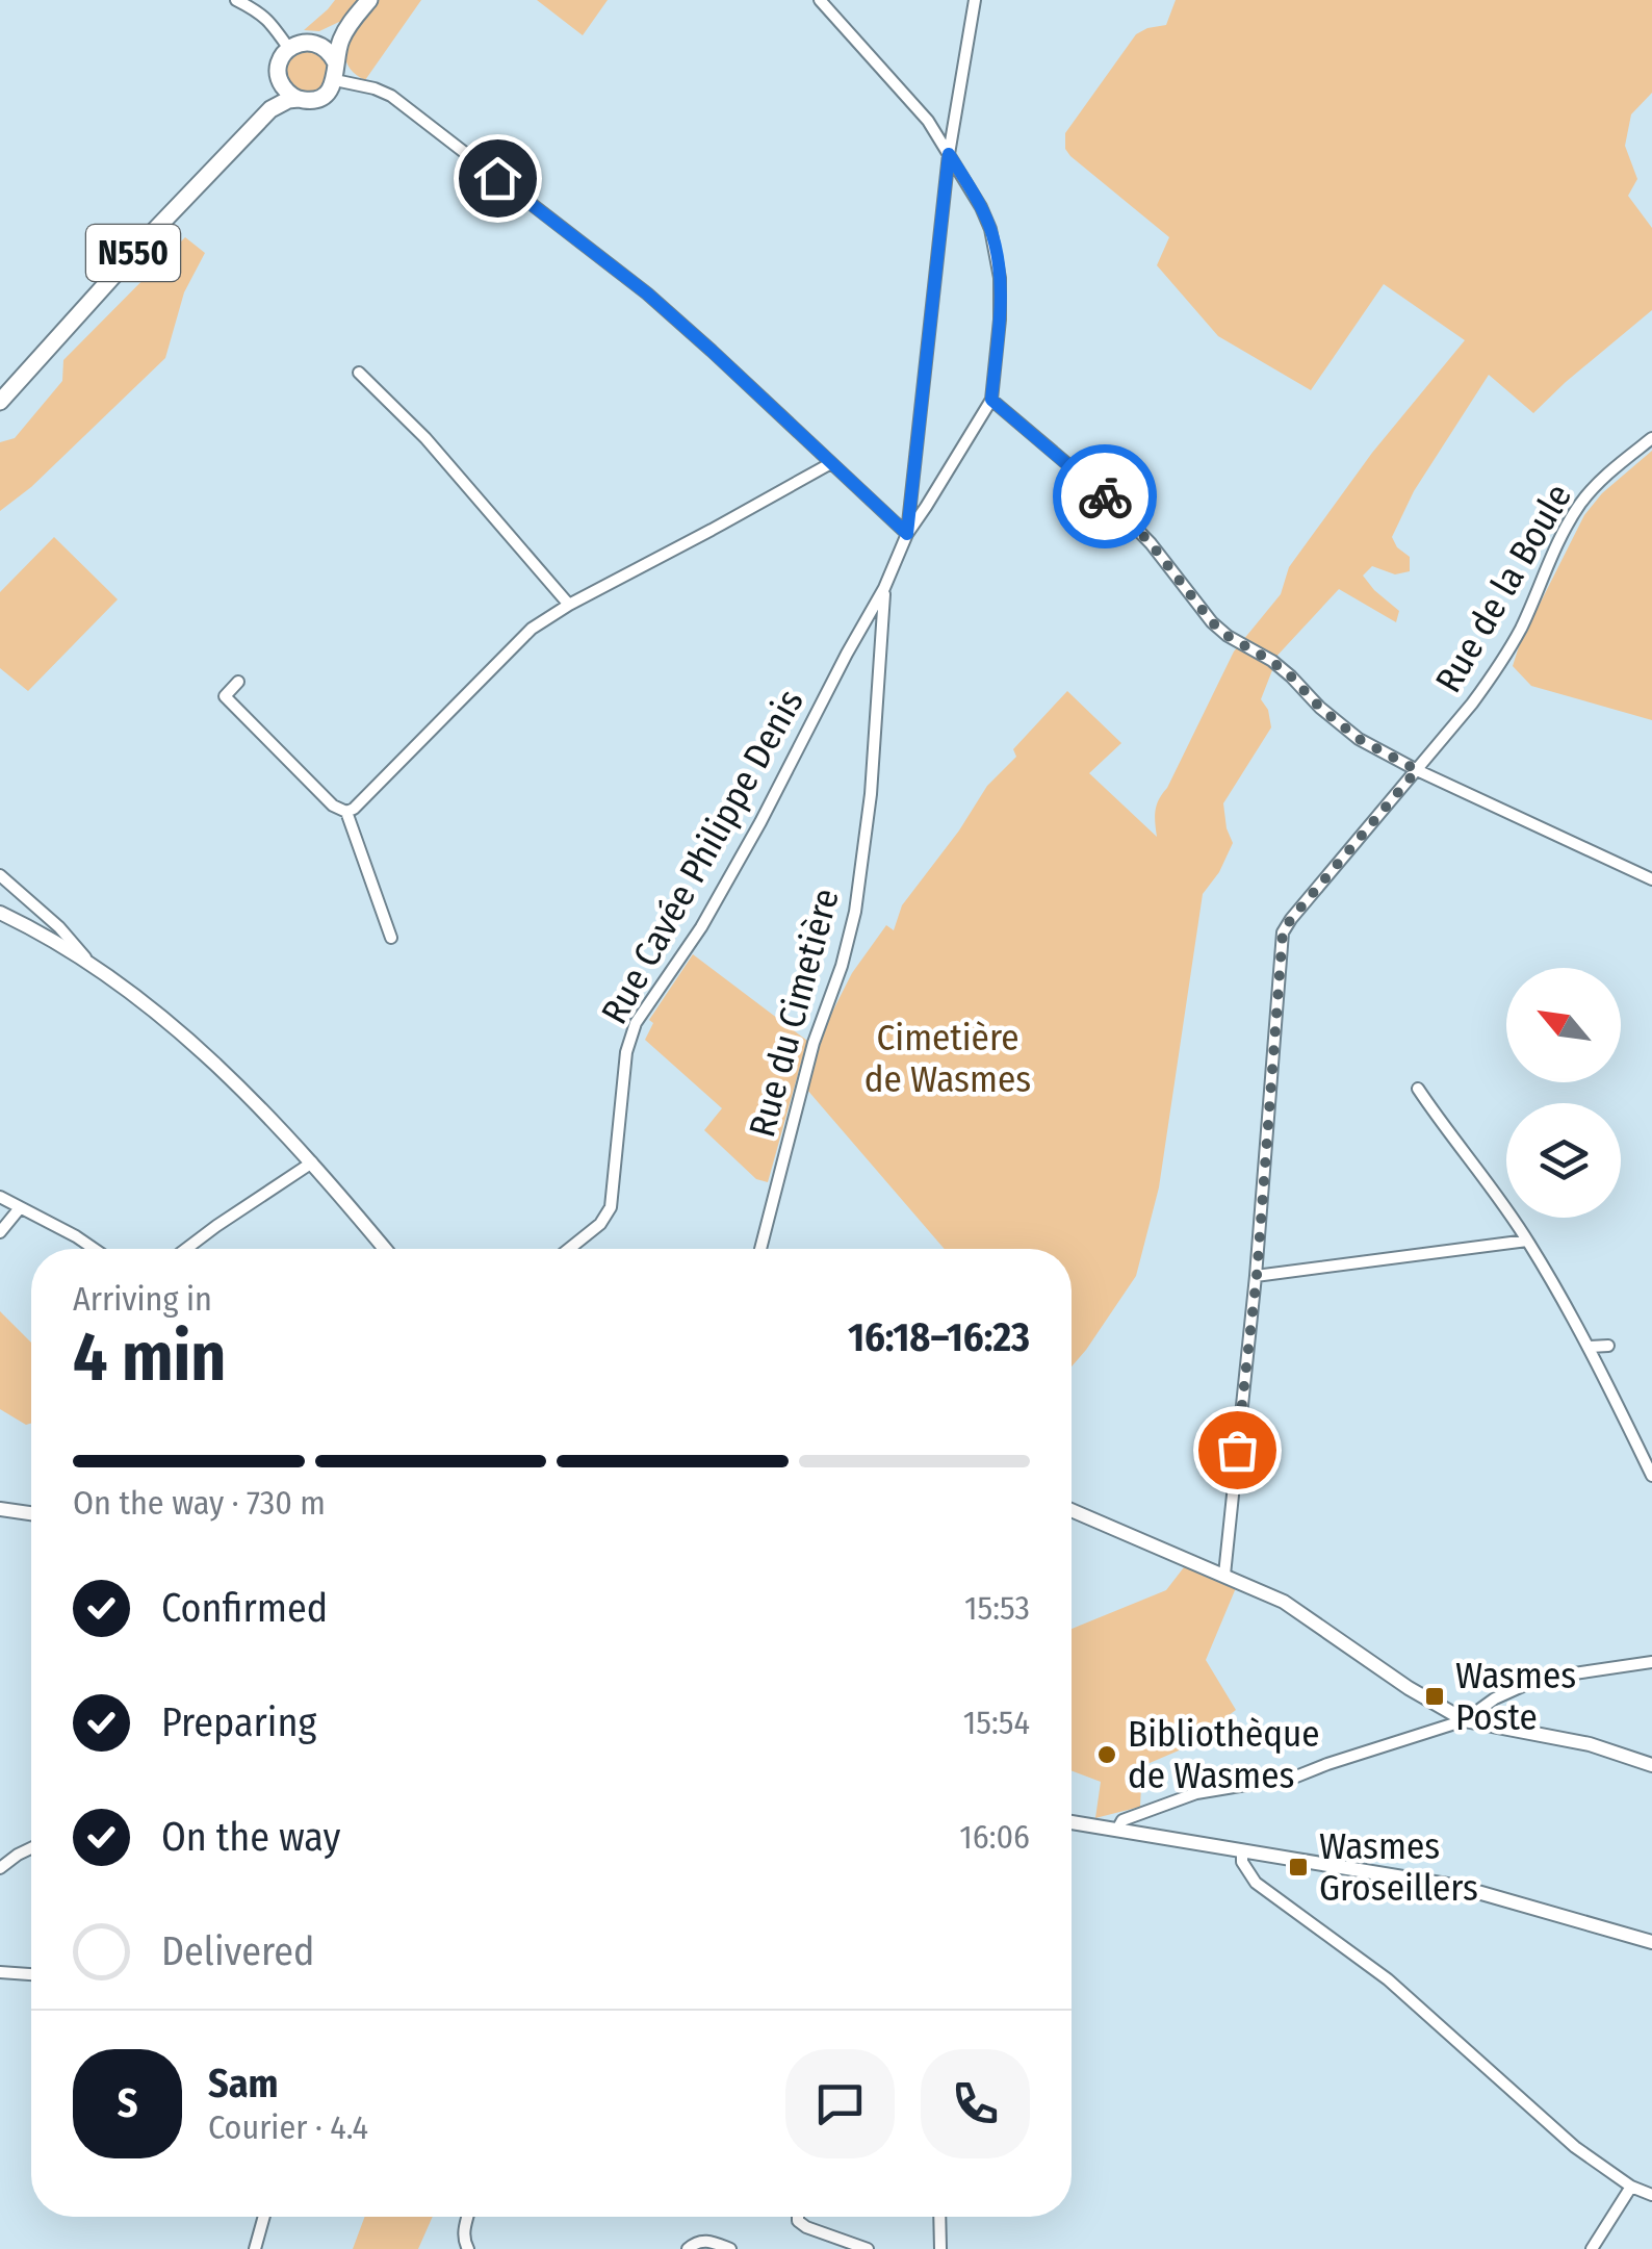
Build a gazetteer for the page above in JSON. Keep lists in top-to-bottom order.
{
  "streets": {
    "main road": ["N550"],
    "street": ["Rue de la Boule", "Rue Cavée Philippe Denis", "Rue du Cimetière"]
  },
  "crossings": [
    ["Rue Cavée Philippe Denis", "Rue du Cimetière"]
  ],
  "parks": ["Cimetière de Wasmes"],
  "places": {
    "transit": ["Wasmes Poste", "Wasmes Groseillers"],
    "other": ["Bibliothèque de Wasmes"]
  },
  "north": "top left",
  "page": {
    "heading": ["4 min", "Arriving in", "16:18–16:23"],
    "panel": ["Sam", "Courier · 4.4"],
    "bar": "On the way · 730 m",
    "list": [
      ["Confirmed", "15:53"],
      ["Preparing", "15:54"],
      ["On the way", "16:06"],
      "Delivered"
    ],
    "round": "S"
  }
}
